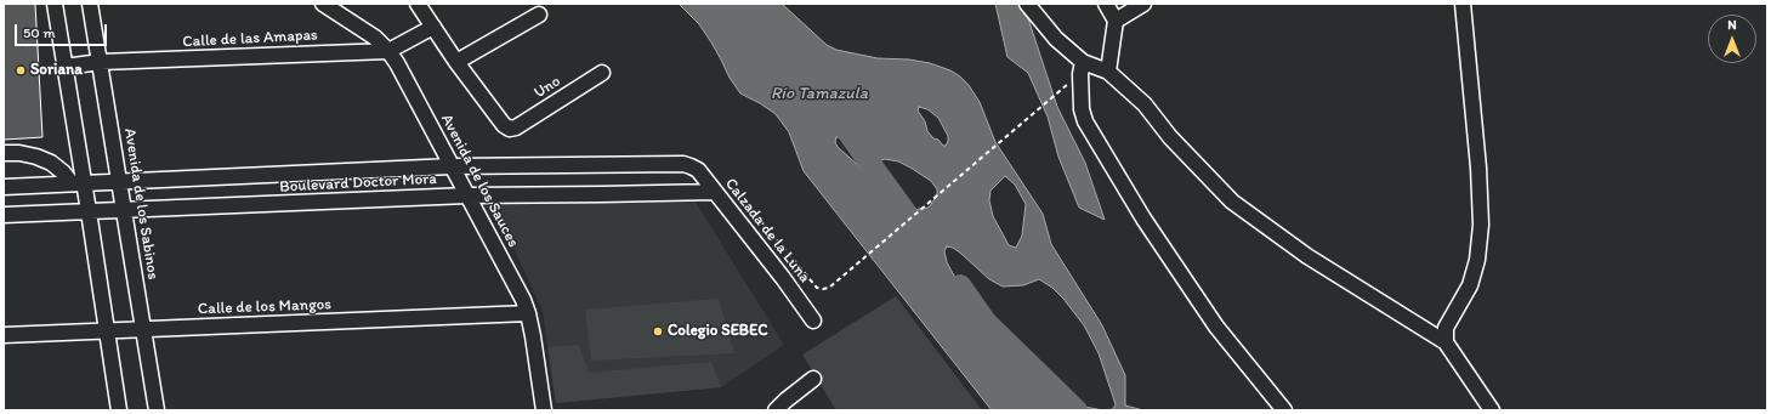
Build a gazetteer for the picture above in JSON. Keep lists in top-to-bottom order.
{
  "streets": {
    "street": [
      "Calle de las Amapas",
      "Uno",
      "Avenida de los Sauces",
      "Boulevard Doctor Mora",
      "Avenida de los Sabinos",
      "Calzada de la Luna",
      "Calle de los Mangos"
    ]
  },
  "crossings": [
    ["Calle de las Amapas", "Avenida de los Sauces"],
    ["Calle de las Amapas", "Avenida de los Sabinos"],
    ["Avenida de los Sauces", "Boulevard Doctor Mora"],
    ["Avenida de los Sauces", "Calle de los Mangos"],
    ["Boulevard Doctor Mora", "Avenida de los Sabinos"],
    ["Boulevard Doctor Mora", "Calzada de la Luna"],
    ["Avenida de los Sabinos", "Calle de los Mangos"]
  ],
  "water": ["Río Tamazula"],
  "places": ["Soriana", "Colegio SEBEC"],
  "scale_bar": "50 m",
  "north": "top"
}
